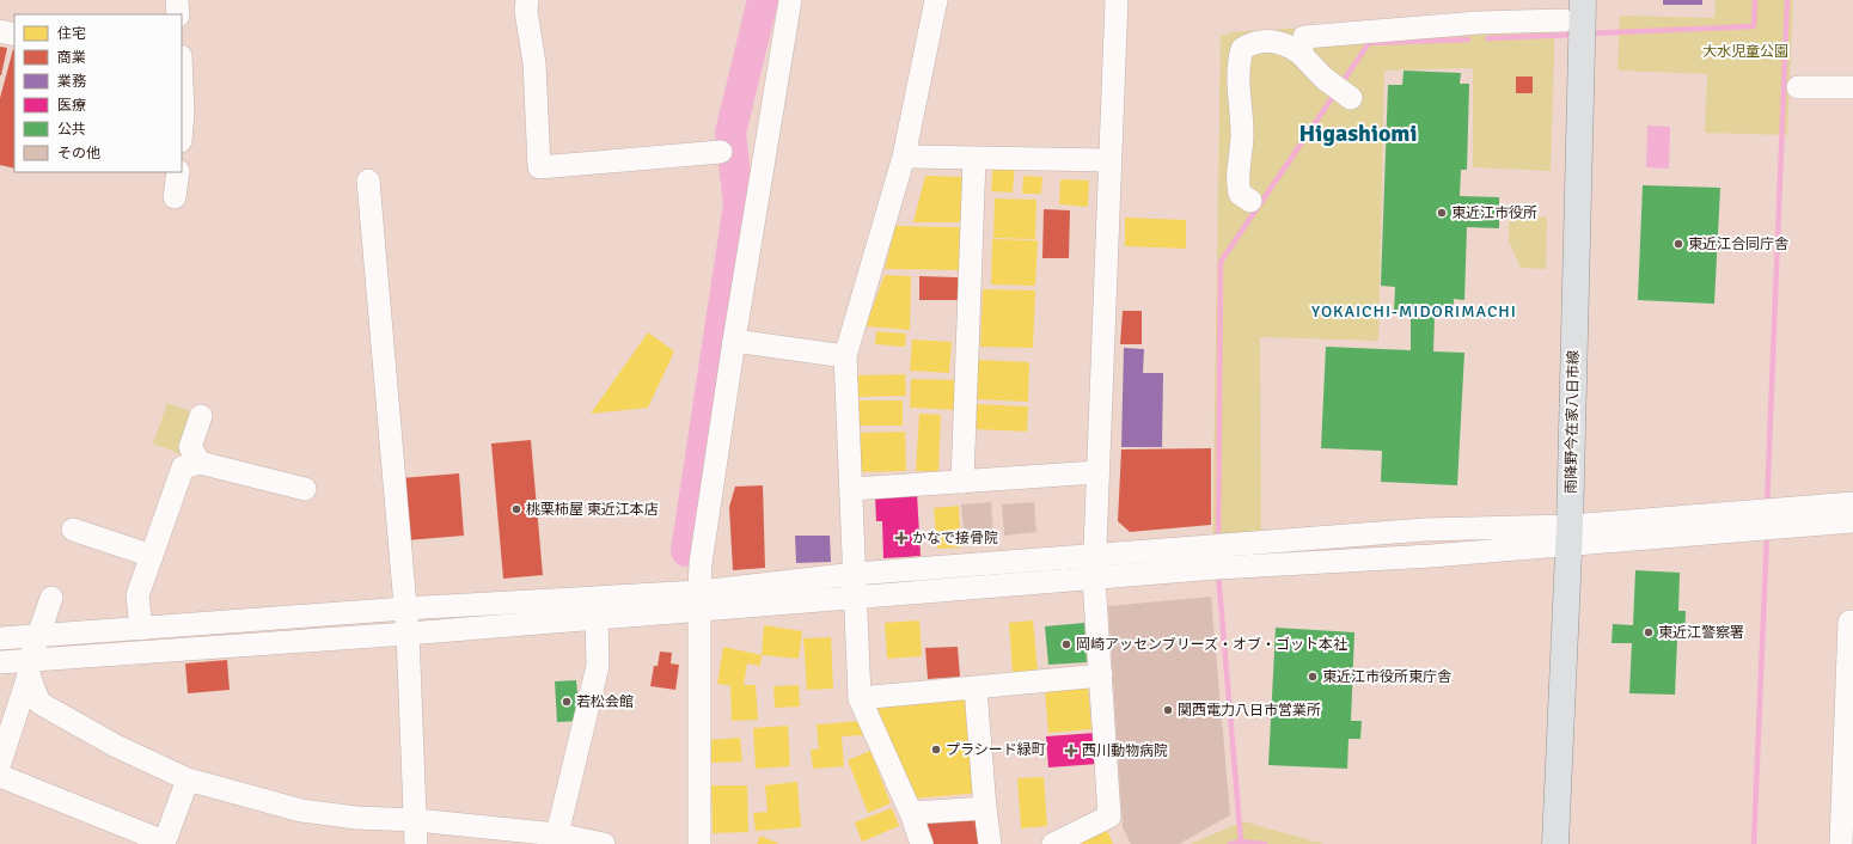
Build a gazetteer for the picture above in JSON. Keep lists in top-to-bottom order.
{
  "streets": {
    "main road": ["雨降野今在家八日市線"]
  },
  "districts": ["Higashiomi", "YOKAICHI-MIDORIMACHI"],
  "parks": ["大水児童公園"],
  "places": {
    "other": [
      "東近江市役所",
      "東近江合同庁舎",
      "桃栗柿屋 東近江本店",
      "東近江警察署",
      "岡崎アッセンブリーズ・オブ・ゴット本社",
      "東近江市役所東庁舎",
      "若松会館",
      "関西電力八日市営業所",
      "プラシード緑町"
    ],
    "health": ["かなで接骨院", "西川動物病院"]
  },
  "legend": [
    "住宅",
    "商業",
    "業務",
    "医療",
    "公共",
    "その他"
  ]
}
